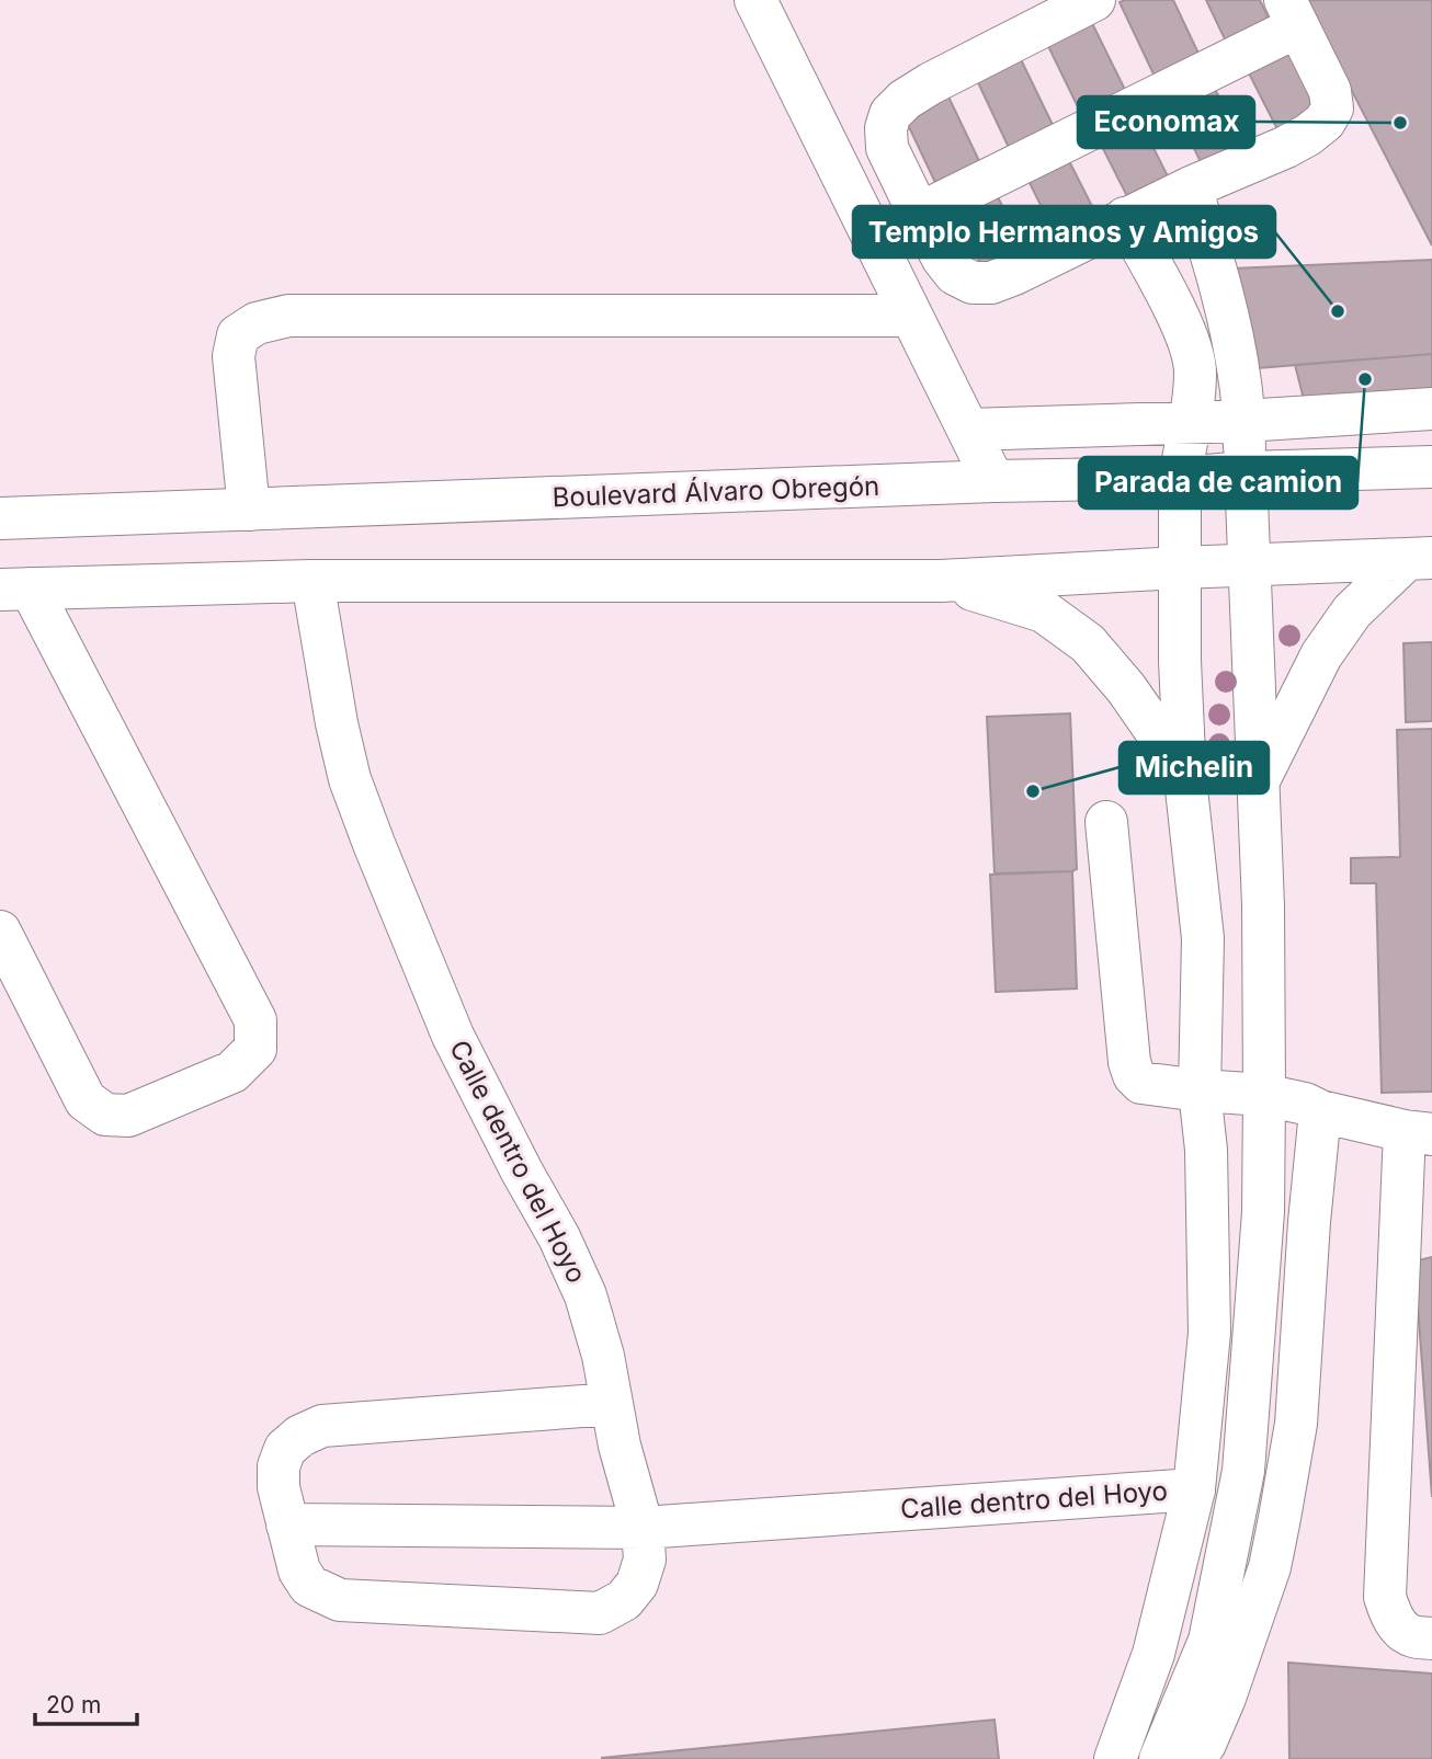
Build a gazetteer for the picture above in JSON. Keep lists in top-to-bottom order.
{
  "streets": {
    "main road": ["Boulevard Álvaro Obregón", "Calle dentro del Hoyo"]
  },
  "places": [
    "Economax",
    "Templo Hermanos y Amigos",
    "Parada de camion",
    "Michelin"
  ],
  "scale_bar": "20 m"
}
